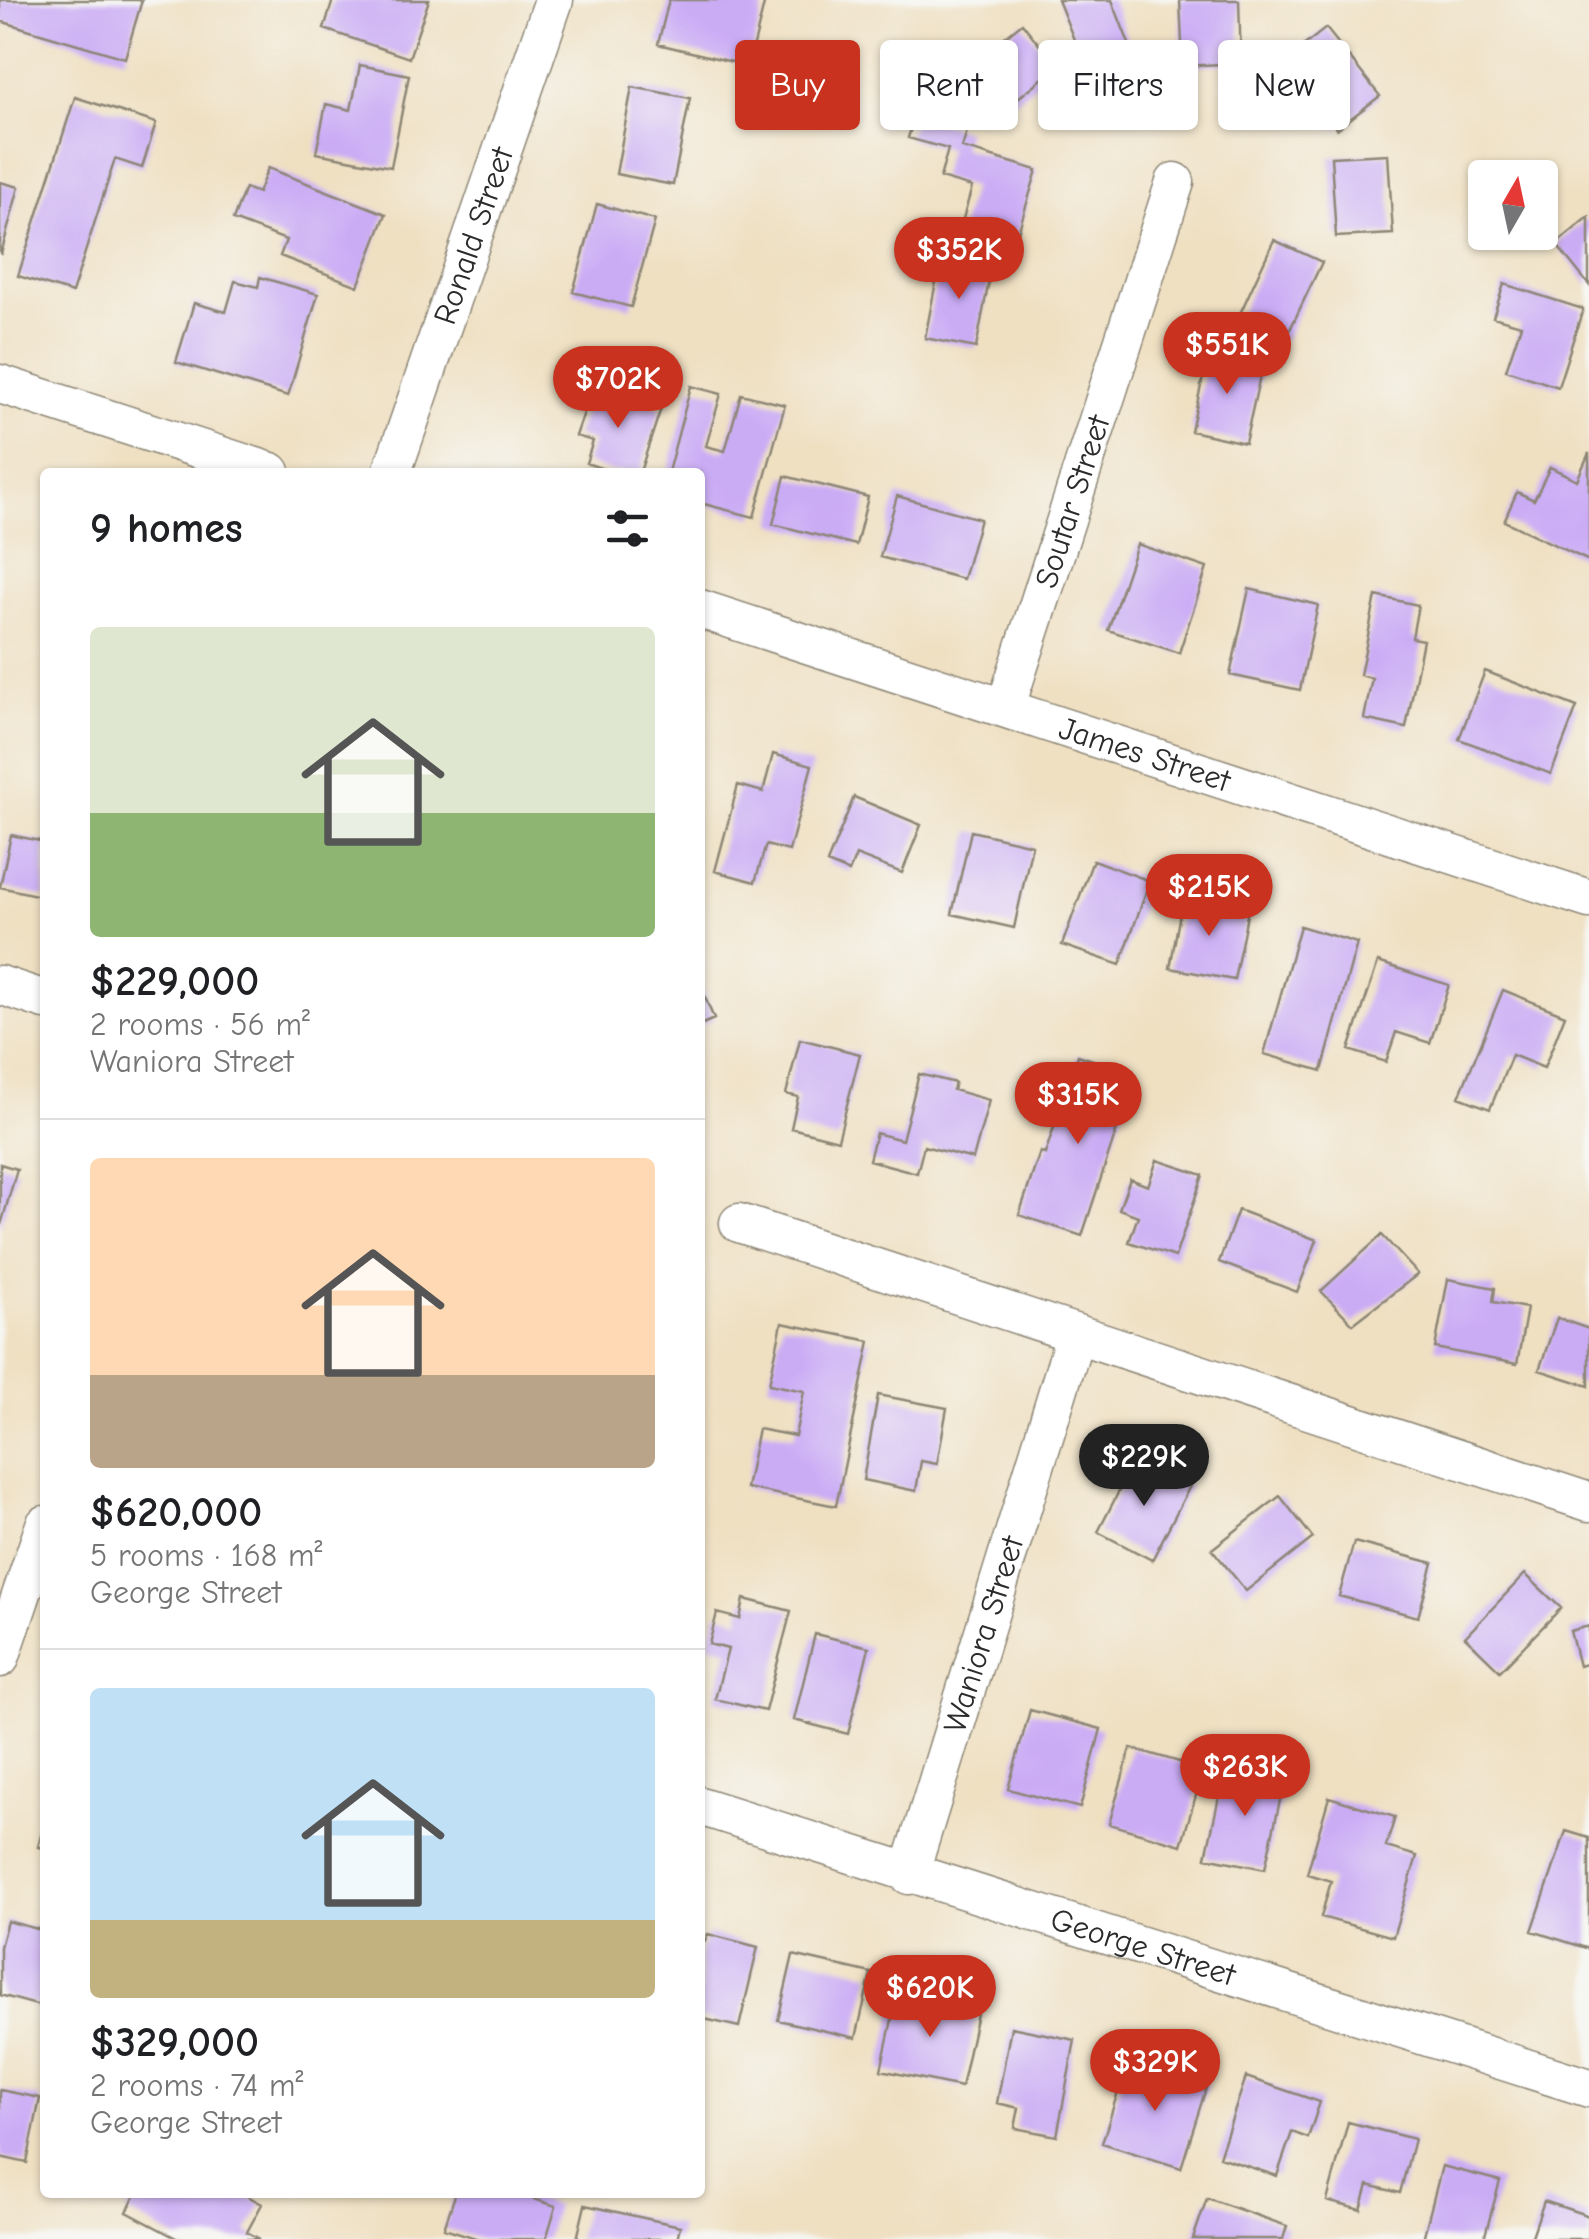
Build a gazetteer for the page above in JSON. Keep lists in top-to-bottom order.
{
  "streets": {
    "street": [
      "Ronald Street",
      "Soutar Street",
      "James Street",
      "Waniora Street",
      "George Street"
    ]
  },
  "crossings": [
    ["Soutar Street", "James Street"],
    ["Waniora Street", "George Street"]
  ],
  "north": "top",
  "page": {
    "chip": [
      "Buy",
      "Rent",
      "Filters",
      "New"
    ],
    "price": [
      "$352K",
      "$551K",
      "$702K",
      "$215K",
      "$315K",
      "$229K",
      "$263K",
      "$620K",
      "$329K"
    ],
    "heading": "9 homes",
    "list": [
      {
        "name": "$229,000",
        "note": "2 rooms · 56 m² · Waniora Street"
      },
      {
        "name": "$620,000",
        "note": "5 rooms · 168 m² · George Street"
      },
      {
        "name": "$329,000",
        "note": "2 rooms · 74 m² · George Street"
      }
    ]
  }
}
